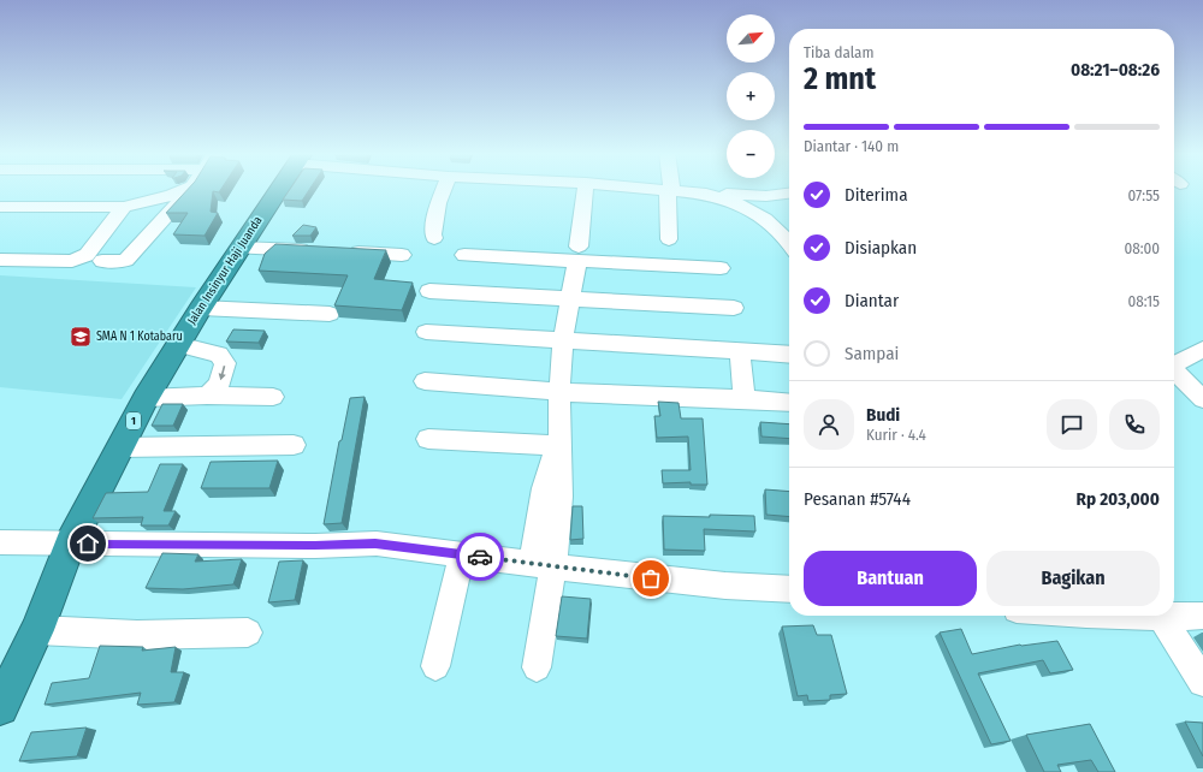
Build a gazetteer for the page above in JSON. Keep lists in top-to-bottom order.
{
  "streets": {
    "highway": ["Jalan Insinyur Haji Juanda", "1"]
  },
  "places": {
    "school or university": ["SMA N 1 Kotabaru"]
  },
  "north": "top right",
  "page": {
    "map_buttons": ["+", "−"],
    "heading": ["2 mnt", "Tiba dalam", "08:21–08:26"],
    "panel": [
      "Budi",
      "Kurir · 4.4",
      "Pesanan #5744",
      "Rp 203,000"
    ],
    "bar": "Diantar · 140 m",
    "list": [
      ["Diterima", "07:55"],
      ["Disiapkan", "08:00"],
      ["Diantar", "08:15"],
      "Sampai"
    ],
    "buttons": ["Bantuan", "Bagikan"]
  }
}
